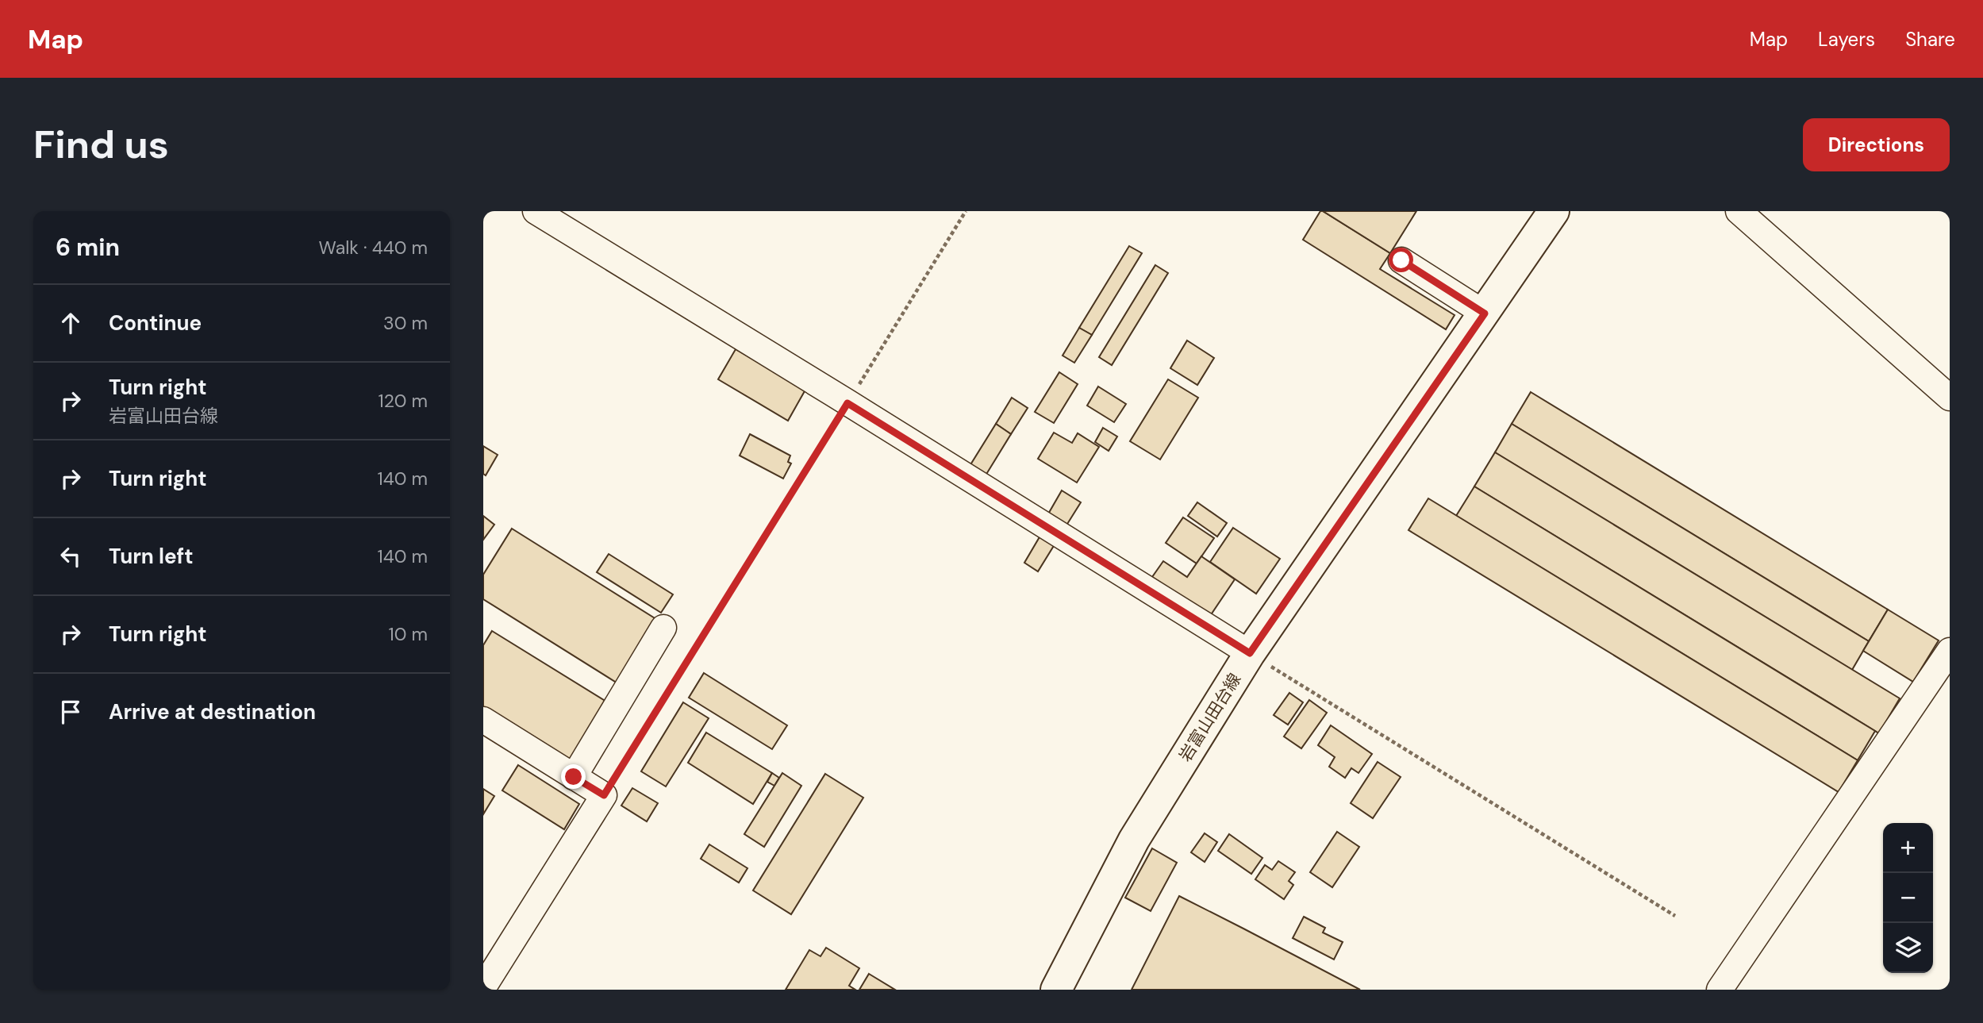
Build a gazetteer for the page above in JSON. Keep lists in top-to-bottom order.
{
  "streets": {
    "main road": ["岩富山田台線"]
  },
  "page": {
    "header": "Map",
    "nav": ["Map", "Layers", "Share"],
    "buttons": "Directions",
    "title": "Find us",
    "heading": ["6 min", "Walk · 440 m"],
    "list": [
      ["Continue", "30 m"],
      ["Turn right", "岩富山田台線", "120 m"],
      ["Turn right", "140 m"],
      ["Turn left", "140 m"],
      ["Turn right", "10 m"],
      "Arrive at destination"
    ],
    "map_buttons": ["+", "−"]
  }
}
